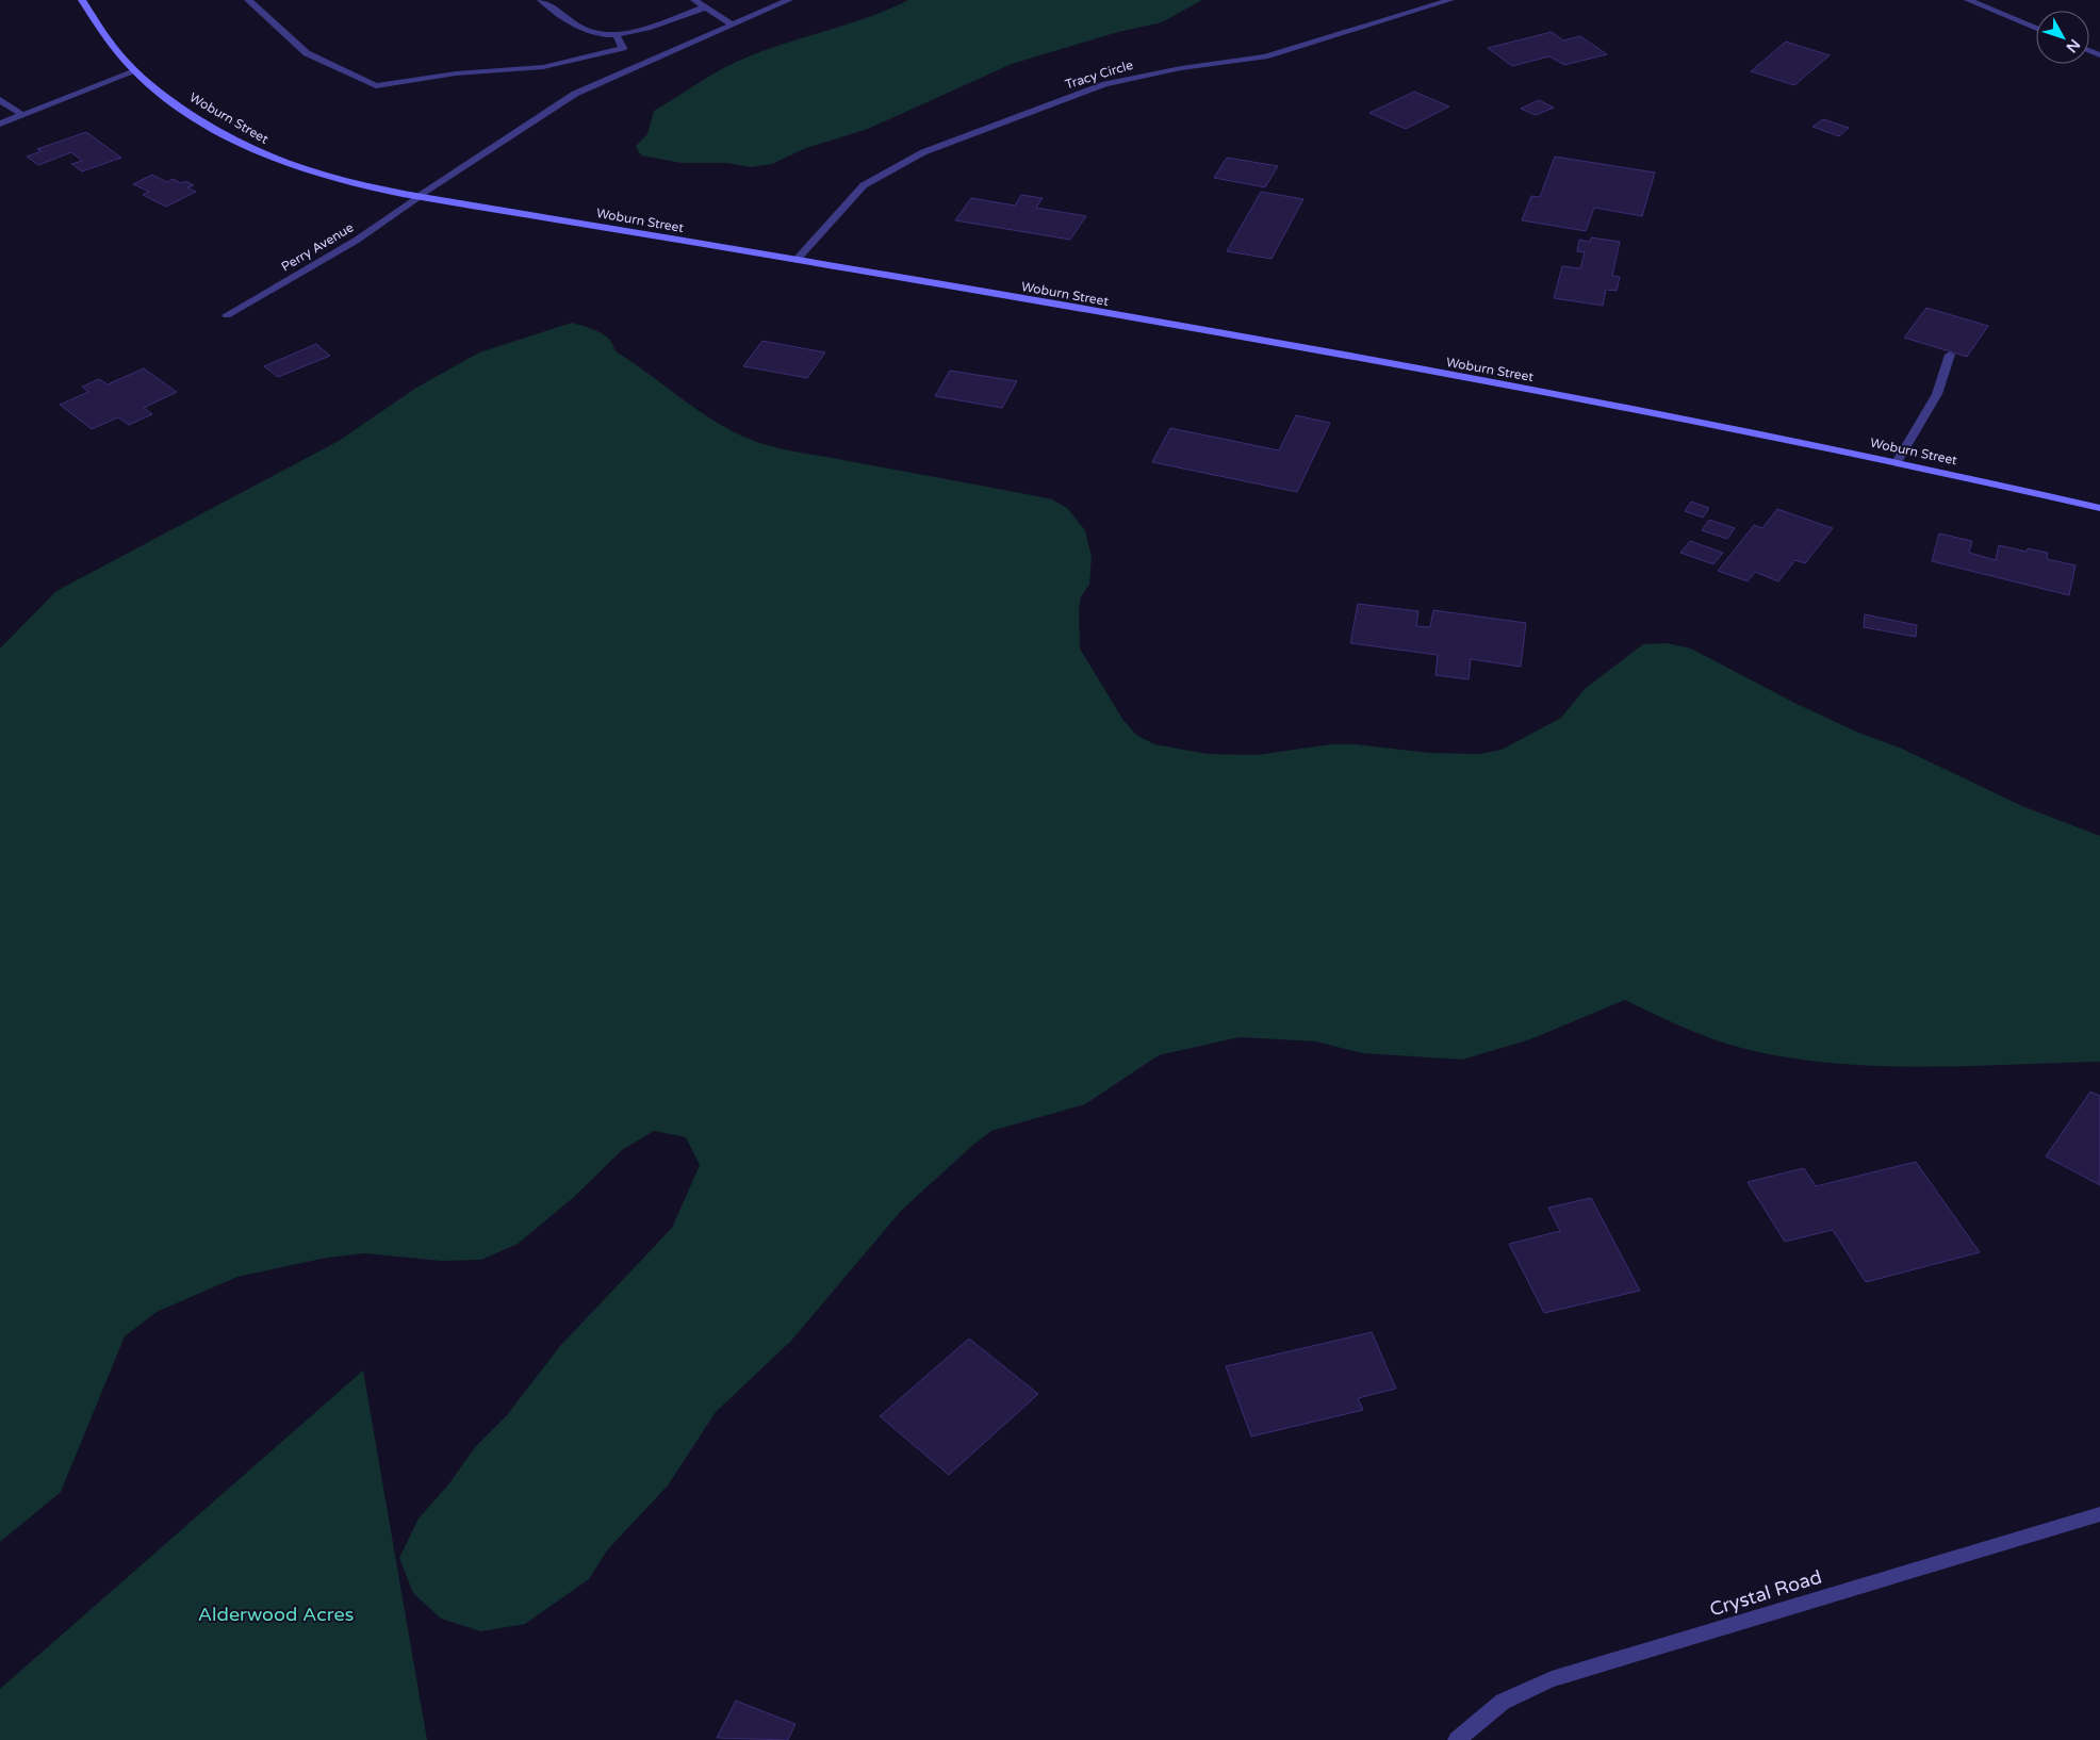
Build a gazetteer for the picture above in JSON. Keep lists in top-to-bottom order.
{
  "streets": {
    "street": [
      "Tracy Circle",
      "Woburn Street",
      "Perry Avenue",
      "Crystal Road"
    ]
  },
  "crossings": [
    ["Tracy Circle", "Woburn Street"],
    ["Woburn Street", "Perry Avenue"]
  ],
  "parks": ["Alderwood Acres"],
  "north": "bottom right"
}
